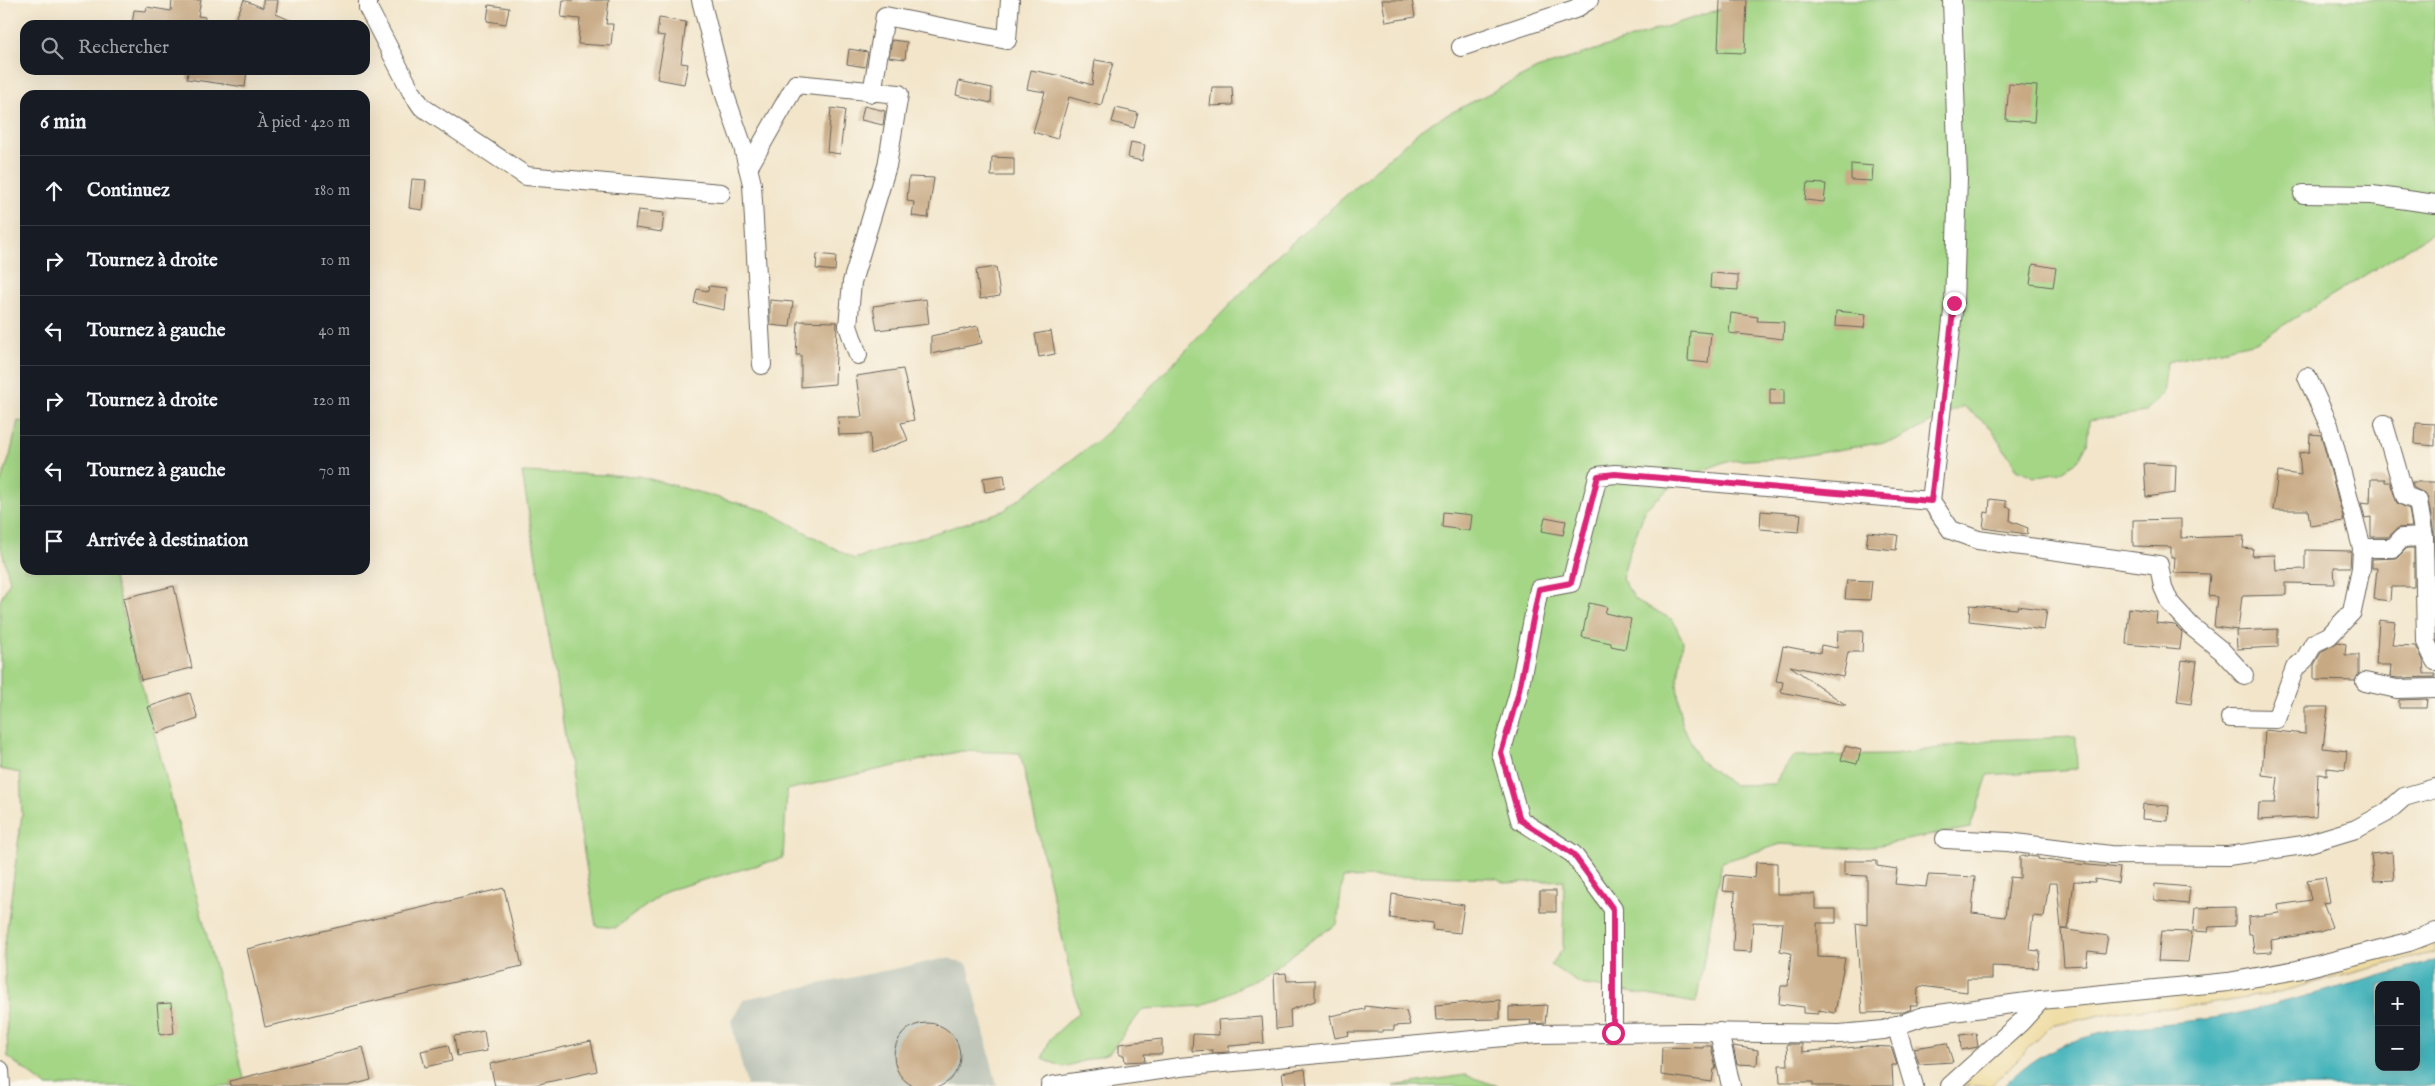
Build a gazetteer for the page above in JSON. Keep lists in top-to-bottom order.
{
  "page": {
    "search": "Rechercher",
    "heading": ["6 min", "À pied · 420 m"],
    "list": [
      ["Continuez", "180 m"],
      ["Tournez à droite", "10 m"],
      ["Tournez à gauche", "40 m"],
      ["Tournez à droite", "120 m"],
      ["Tournez à gauche", "70 m"],
      "Arrivée à destination"
    ],
    "map_buttons": ["+", "−"]
  }
}
